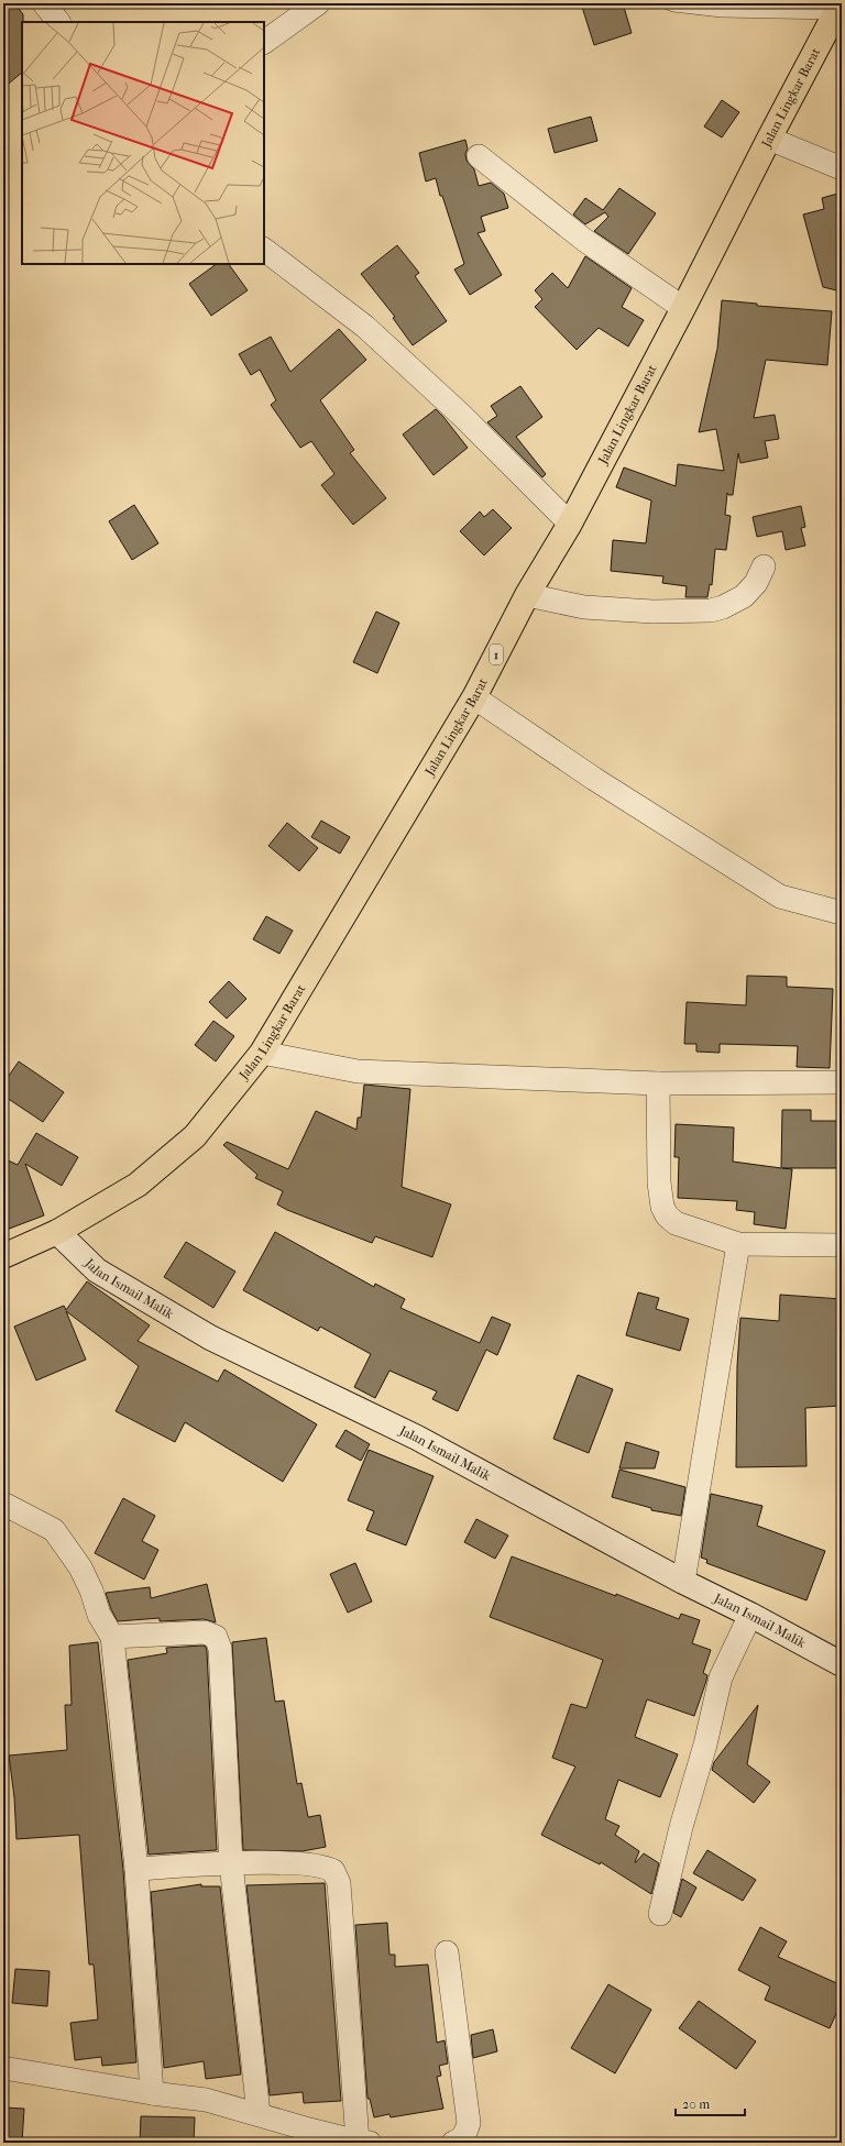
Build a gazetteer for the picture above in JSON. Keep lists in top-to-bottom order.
{
  "streets": {
    "highway": ["Jalan Lingkar Barat", "1"],
    "main road": ["Jalan Ismail Malik"]
  },
  "crossings": [
    ["Jalan Lingkar Barat", "Jalan Ismail Malik"]
  ],
  "scale_bar": "20 m"
}
